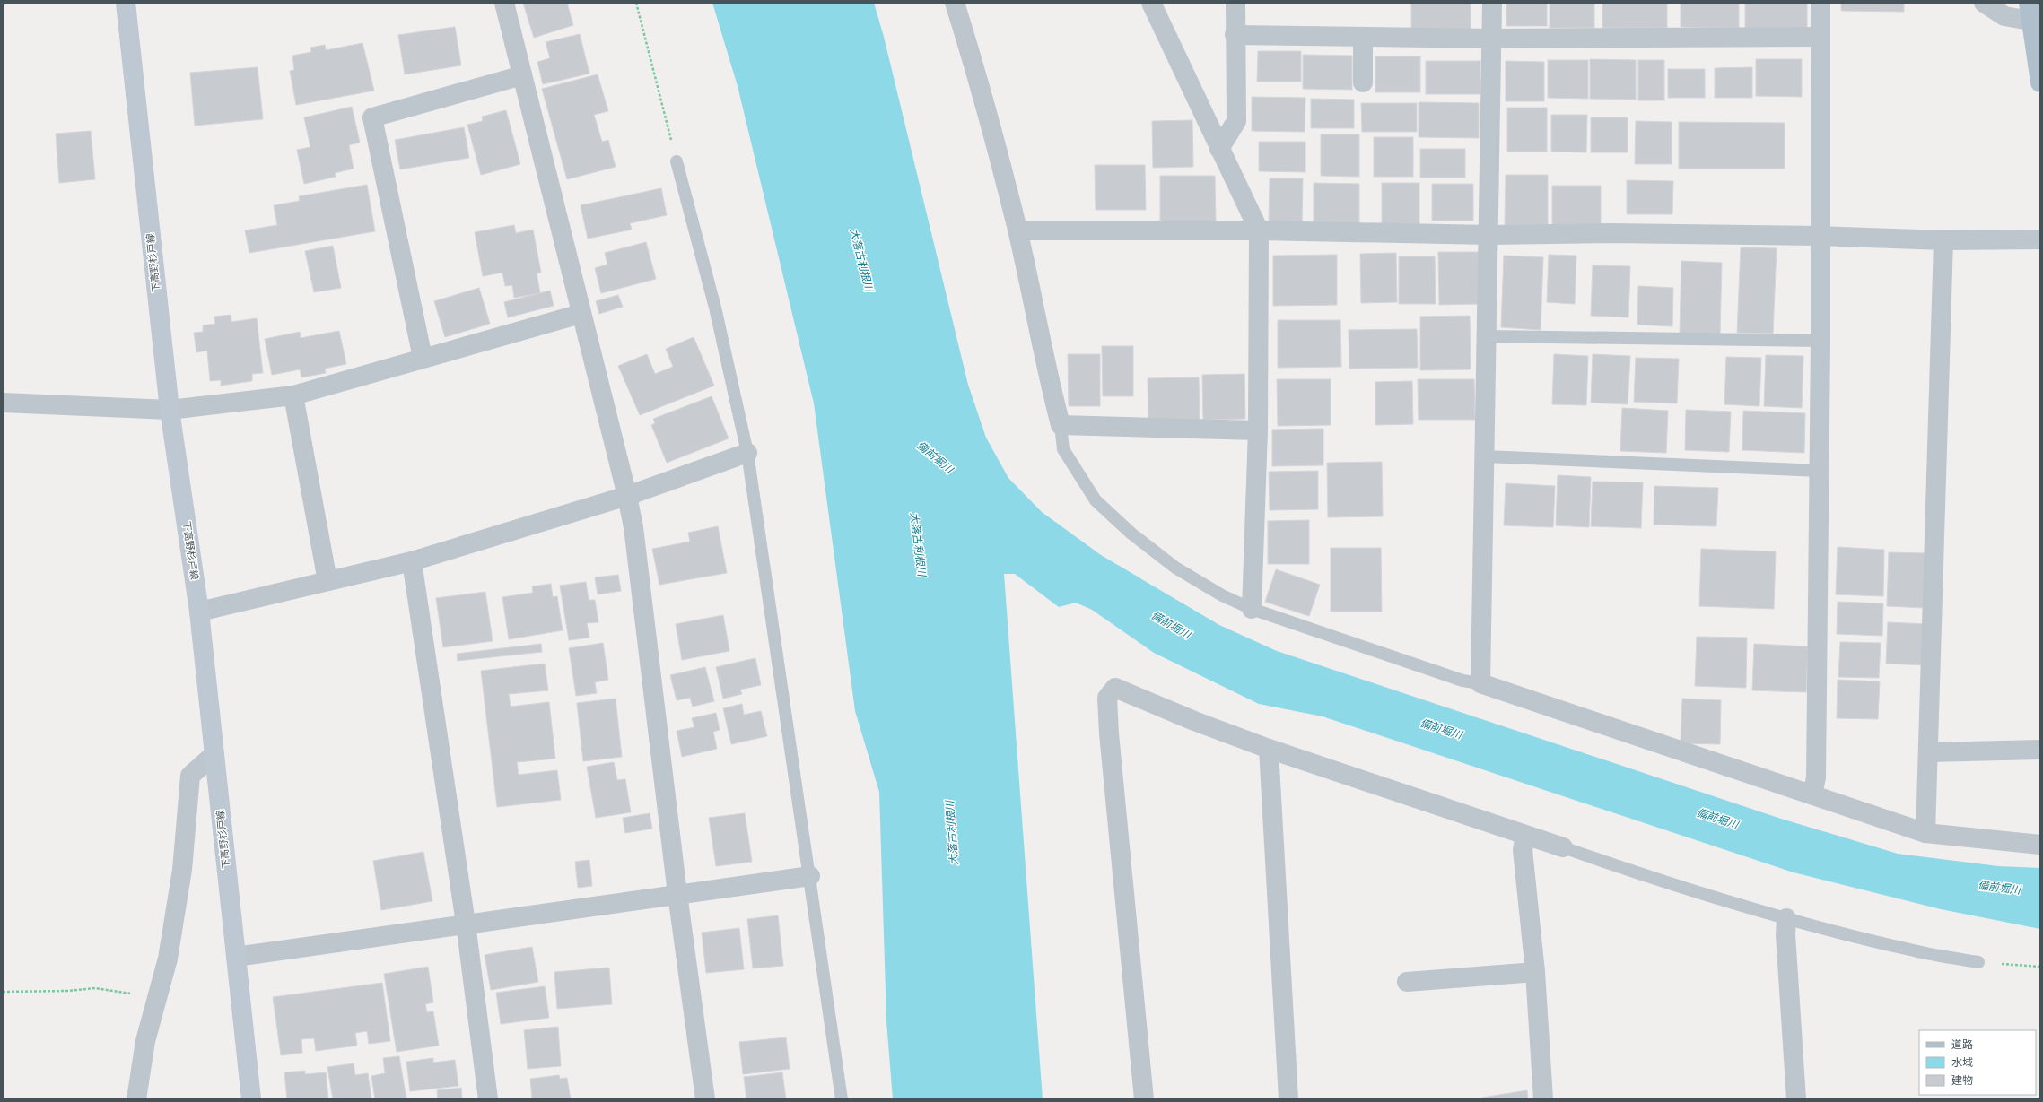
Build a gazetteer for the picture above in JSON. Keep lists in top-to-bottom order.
{
  "streets": {
    "main road": ["下高野杉戸線"]
  },
  "water": ["大落古利根川", "備前堀川"],
  "legend": ["道路", "水域", "建物"]
}
